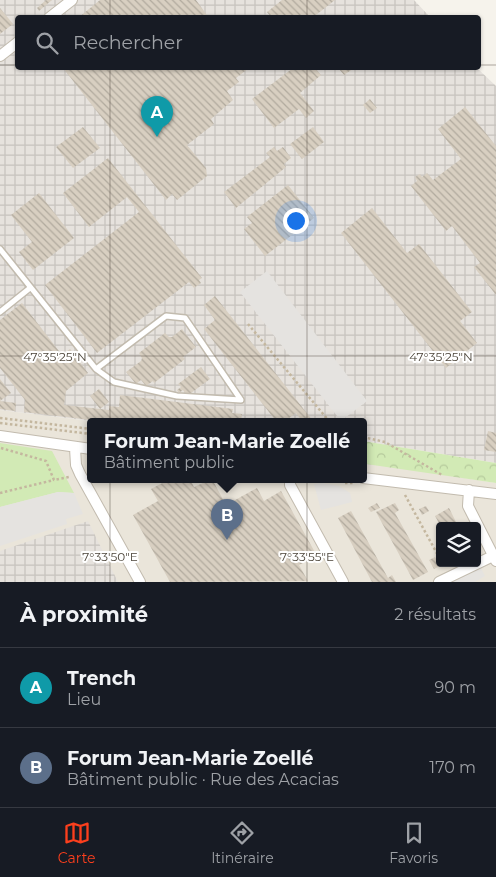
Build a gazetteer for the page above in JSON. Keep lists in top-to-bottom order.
{
  "page": {
    "search": "Rechercher",
    "pins": ["A", "B"],
    "popup": ["Forum Jean-Marie Zoellé", "Bâtiment public"],
    "heading": ["À proximité", "2 résultats"],
    "list": [
      {
        "mark": "A",
        "name": "Trench",
        "note": "Lieu",
        "value": "90 m"
      },
      {
        "mark": "B",
        "name": "Forum Jean-Marie Zoellé",
        "note": "Bâtiment public · Rue des Acacias",
        "value": "170 m"
      }
    ],
    "nav": ["Carte", "Itinéraire", "Favoris"]
  },
  "coordinates": ["47°35'25\"N", "7°33'50\"E", "7°33'55\"E"]
}
